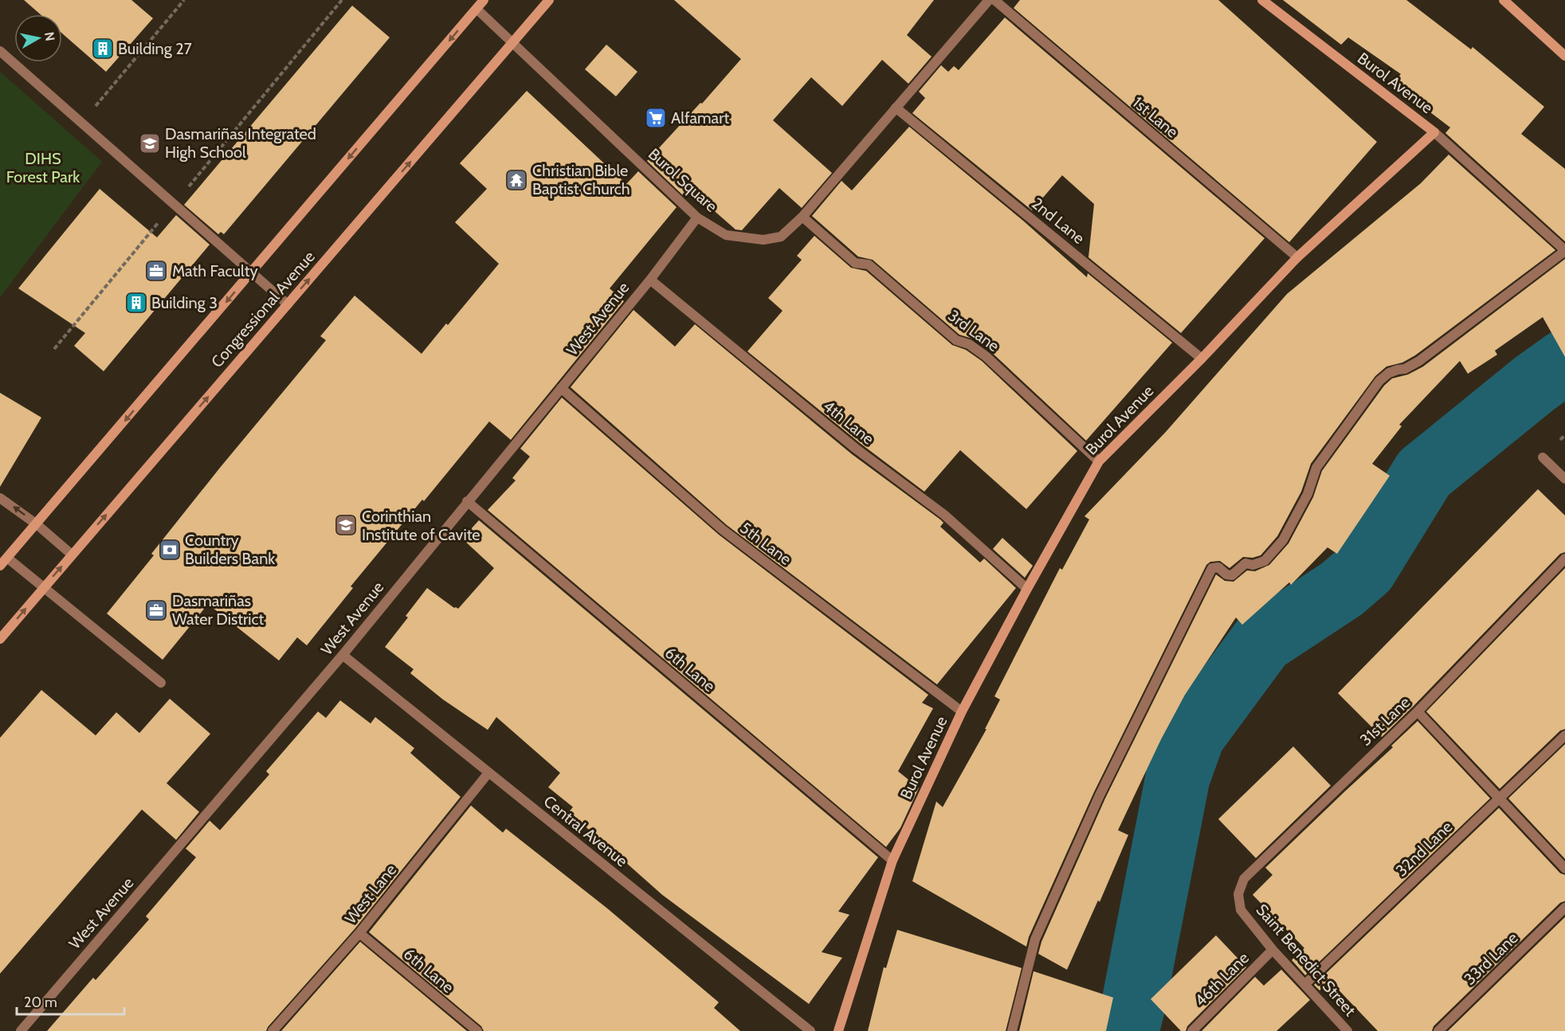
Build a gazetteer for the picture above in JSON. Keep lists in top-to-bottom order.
{
  "streets": {
    "main road": ["Burol Avenue", "Congressional Avenue"],
    "street": [
      "1st Lane",
      "Burol Square",
      "2nd Lane",
      "West Avenue",
      "3rd Lane",
      "4th Lane",
      "5th Lane",
      "6th Lane",
      "31st Lane",
      "Central Avenue",
      "32nd Lane",
      "West Lane",
      "33rd Lane",
      "Saint Benedict Street",
      "46th Lane"
    ]
  },
  "crossings": [
    ["Burol Avenue", "1st Lane"],
    ["Burol Avenue", "2nd Lane"],
    ["Burol Avenue", "3rd Lane"],
    ["Burol Avenue", "4th Lane"],
    ["Burol Avenue", "5th Lane"],
    ["Burol Avenue", "6th Lane"],
    ["Burol Square", "2nd Lane"],
    ["Burol Square", "Congressional Avenue"],
    ["Burol Square", "West Avenue"],
    ["Burol Square", "3rd Lane"],
    ["West Avenue", "4th Lane"],
    ["West Avenue", "5th Lane"],
    ["West Avenue", "6th Lane"],
    ["West Avenue", "Central Avenue"],
    ["6th Lane", "West Lane"],
    ["31st Lane", "Saint Benedict Street"],
    ["Central Avenue", "West Lane"],
    ["32nd Lane", "Saint Benedict Street"],
    ["Saint Benedict Street", "46th Lane"]
  ],
  "parks": ["DIHS Forest Park"],
  "places": {
    "building": ["Building 27", "Building 3"],
    "supermarket": ["Alfamart"],
    "school or university": ["Dasmariñas Integrated High School", "Corinthian Institute of Cavite"],
    "temple": ["Christian Bible Baptist Church"],
    "office": ["Math Faculty", "Dasmariñas Water District"],
    "bank": ["Country Builders Bank"]
  },
  "scale_bar": "20 m",
  "north": "right"
}
